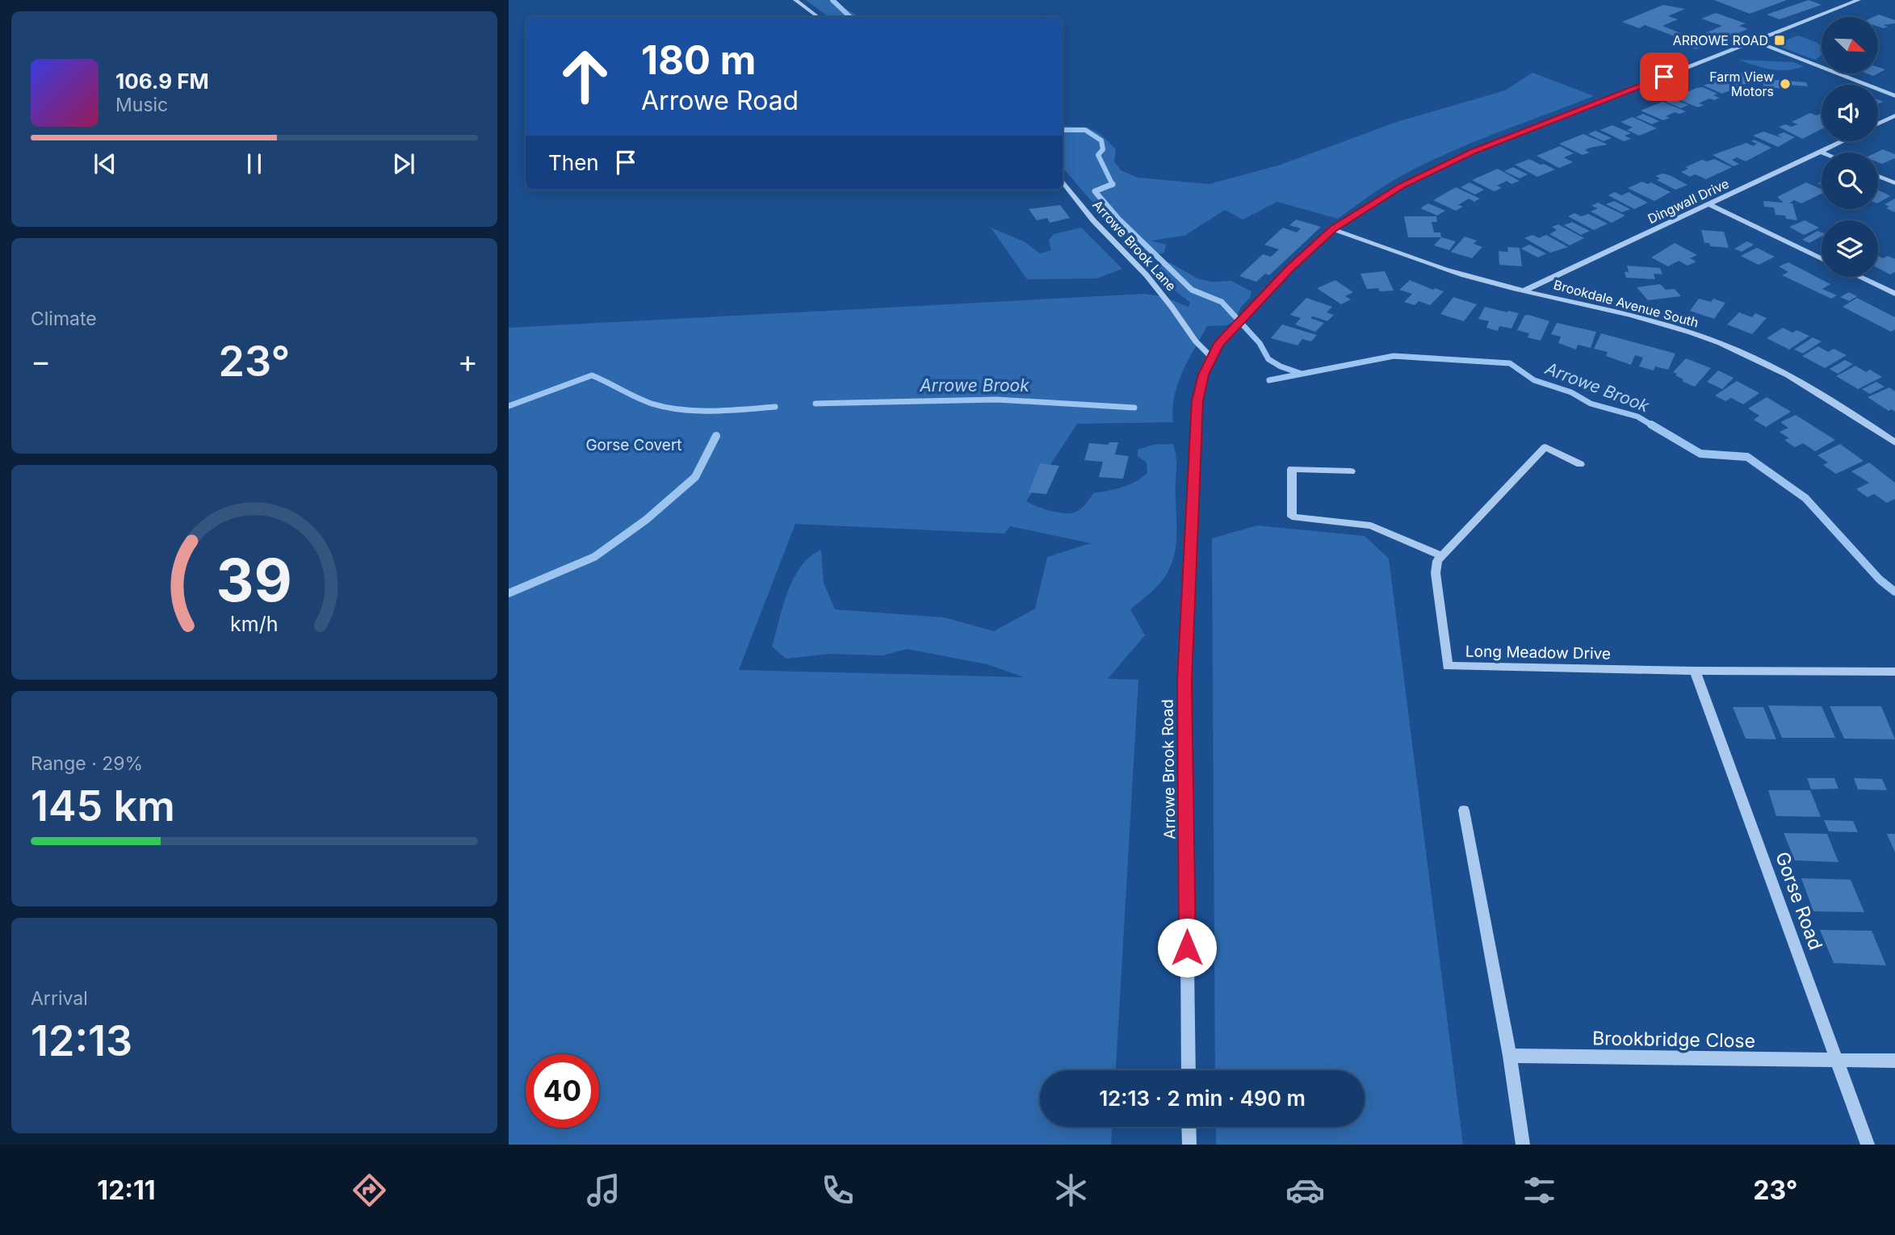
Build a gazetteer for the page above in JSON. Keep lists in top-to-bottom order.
{
  "streets": {
    "street": [
      "Dingwall Drive",
      "Arrowe Brook Lane",
      "Brookdale Avenue South",
      "Long Meadow Drive",
      "Arrowe Brook Road",
      "Gorse Road",
      "Brookbridge Close"
    ]
  },
  "crossings": [
    ["Dingwall Drive", "Brookdale Avenue South"],
    ["Arrowe Brook Lane", "Arrowe Brook Road"],
    ["Long Meadow Drive", "Gorse Road"],
    ["Gorse Road", "Brookbridge Close"]
  ],
  "water": ["Arrowe Brook"],
  "parks": ["Gorse Covert"],
  "places": {
    "transit": ["ARROWE ROAD"],
    "other": ["Farm View Motors"]
  },
  "north": "bottom right",
  "page": {
    "turn": ["180 m", "Arrowe Road"],
    "song": ["106.9 FM", "Music"],
    "then": "Then",
    "tile": [
      "Climate",
      ["Range · 29%", "145 km"],
      ["Arrival", "12:13"]
    ],
    "heat": ["−", "23°", "+"],
    "limit": "40",
    "trip": "12:13 · 2 min · 490 m",
    "tabs": ["12:11", "23°"],
    "gauge": ["39", "km/h"]
  }
}
